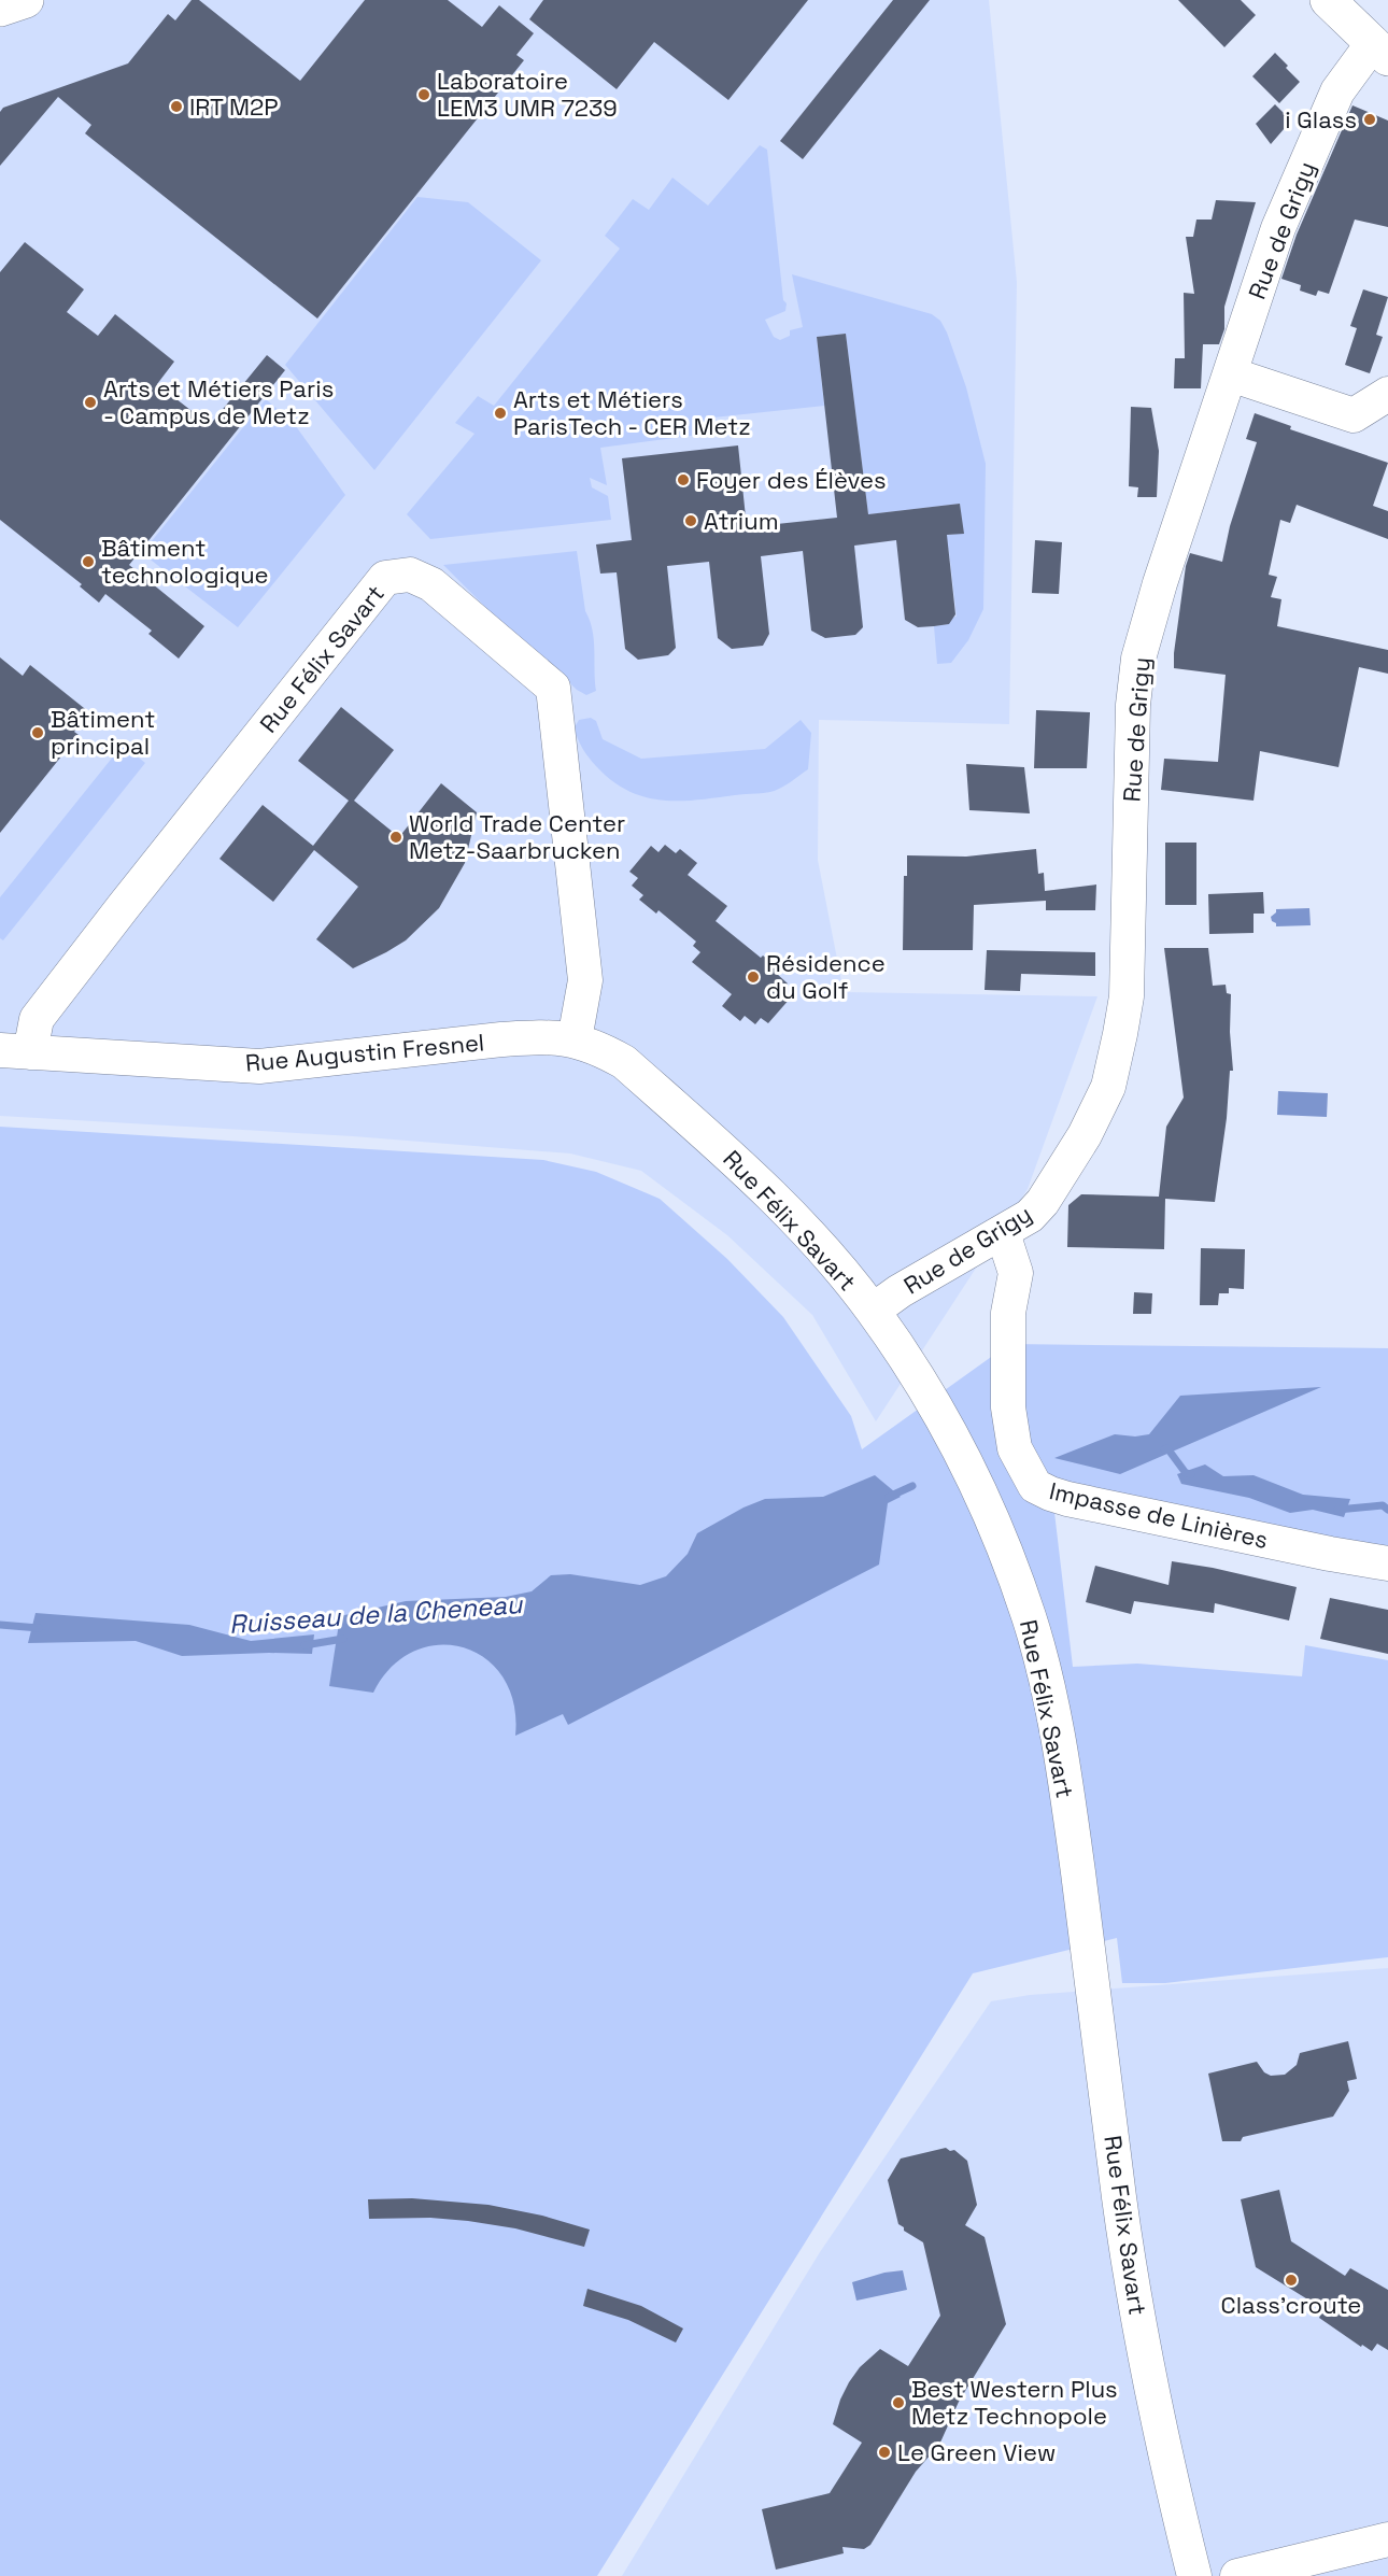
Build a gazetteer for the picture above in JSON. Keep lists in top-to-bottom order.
{
  "streets": {
    "street": [
      "Rue de Grigy",
      "Rue Félix Savart",
      "Rue Augustin Fresnel",
      "Impasse de Linières"
    ]
  },
  "crossings": [
    ["Rue de Grigy", "Rue Félix Savart"],
    ["Rue de Grigy", "Impasse de Linières"],
    ["Rue Félix Savart", "Rue Augustin Fresnel"]
  ],
  "water": ["Ruisseau de la Cheneau"],
  "places": [
    "Laboratoire LEM3 UMR 7239",
    "IRT M2P",
    "i Glass",
    "Arts et Métiers Paris - Campus de Metz",
    "Arts et Métiers ParisTech - CER Metz",
    "Foyer des Élèves",
    "Atrium",
    "Bâtiment technologique",
    "Bâtiment principal",
    "World Trade Center Metz-Saarbrucken",
    "Résidence du Golf",
    "Class'croute",
    "Best Western Plus Metz Technopole",
    "Le Green View"
  ]
}
